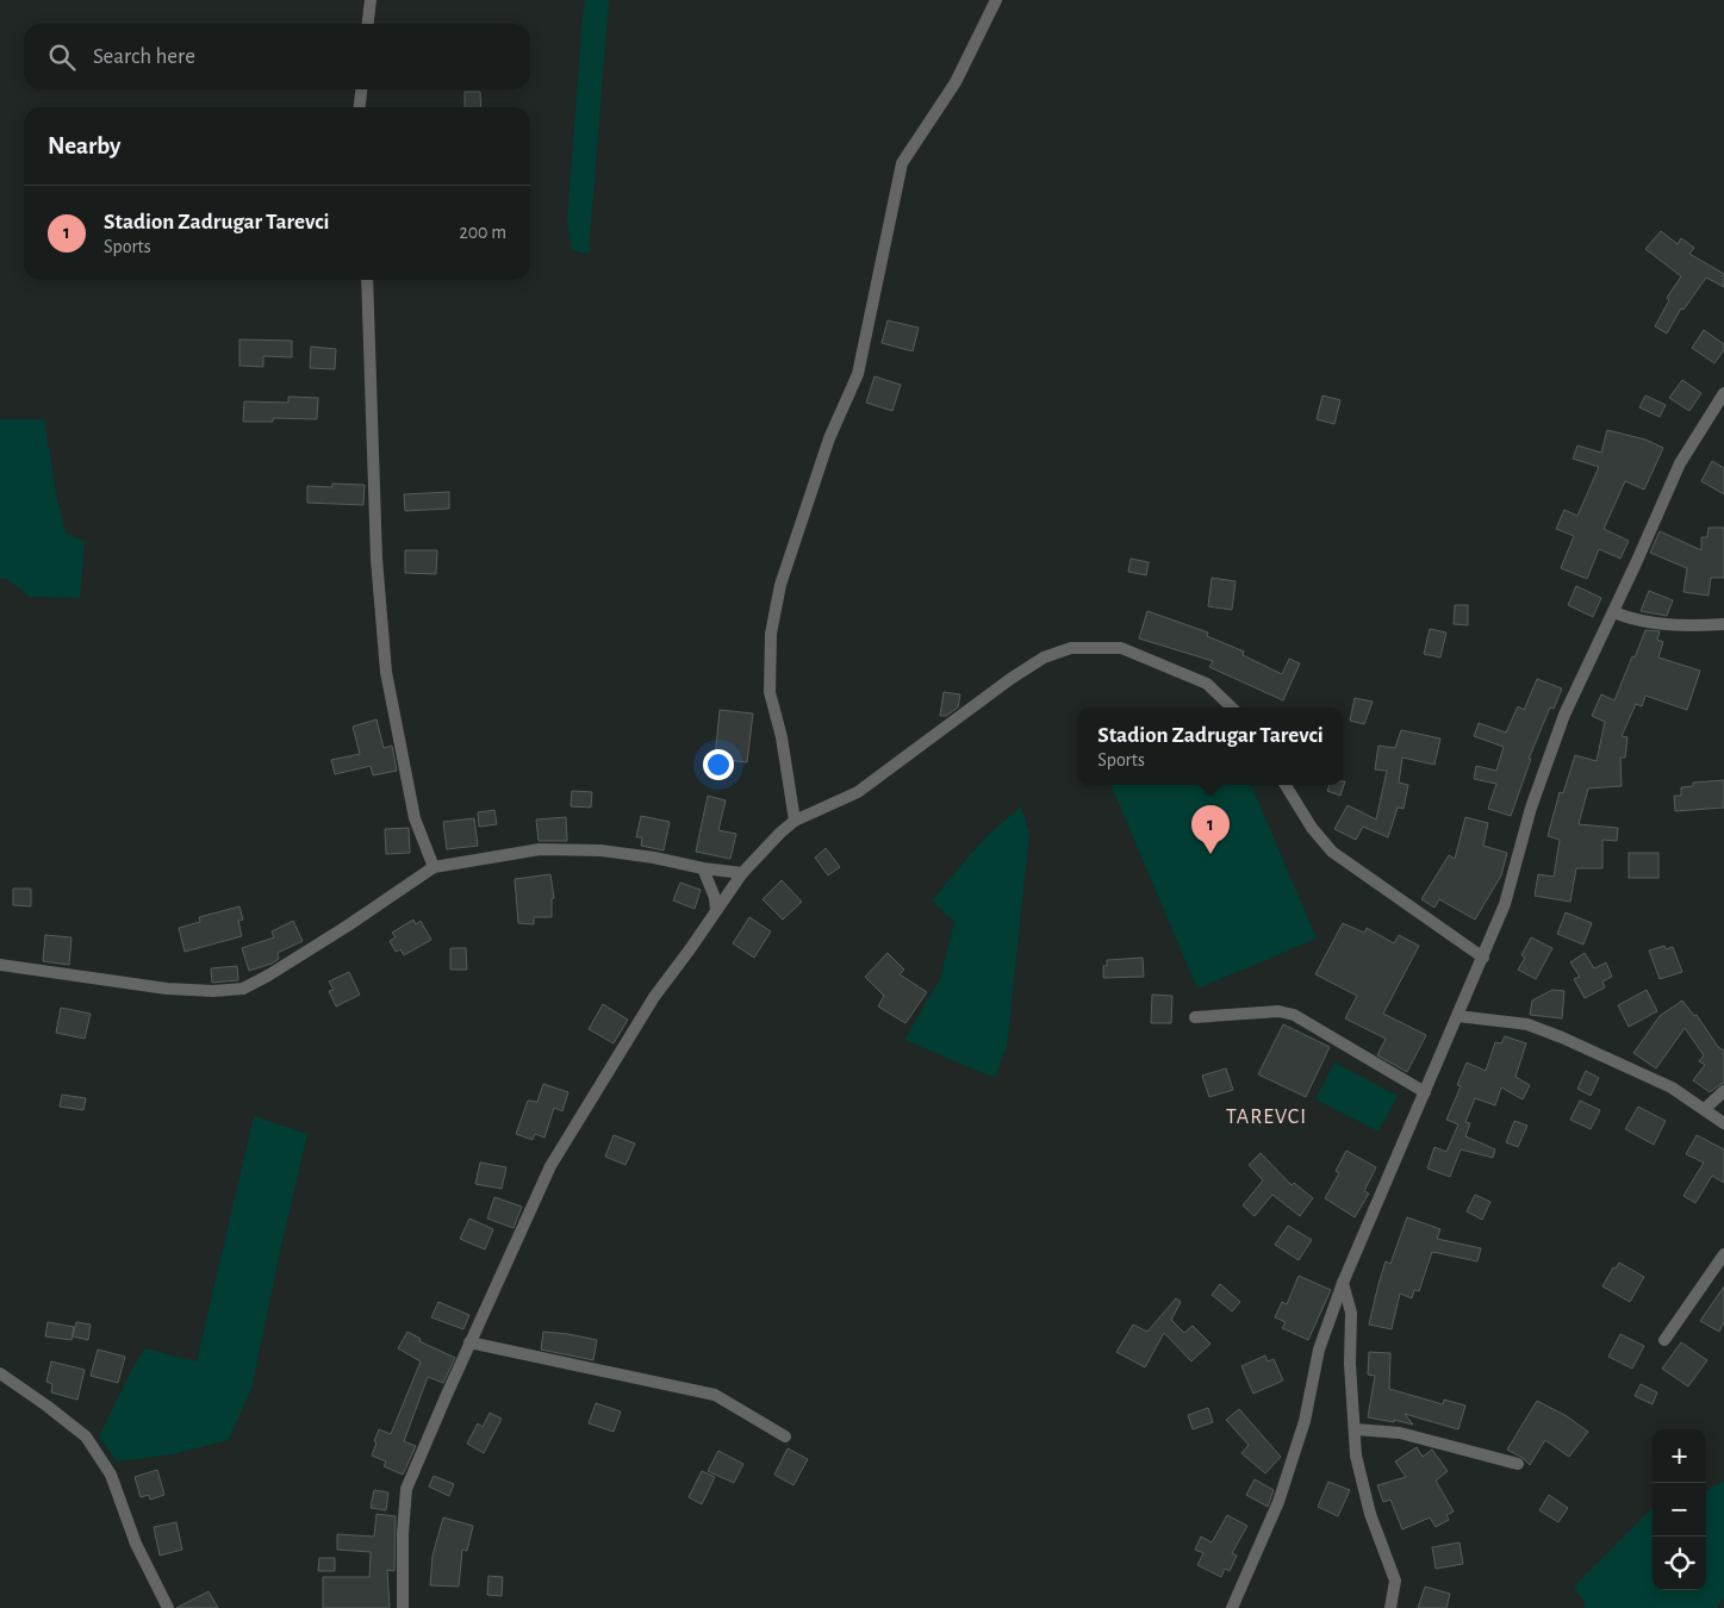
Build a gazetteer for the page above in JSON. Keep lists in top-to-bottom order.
{
  "districts": ["TAREVCI"],
  "page": {
    "search": "Search here",
    "heading": "Nearby",
    "list": [
      {
        "mark": "1",
        "name": "Stadion Zadrugar Tarevci",
        "note": "Sports",
        "value": "200 m"
      }
    ],
    "popup": ["Stadion Zadrugar Tarevci", "Sports"],
    "pins": "1",
    "map_buttons": ["+", "−"]
  }
}
